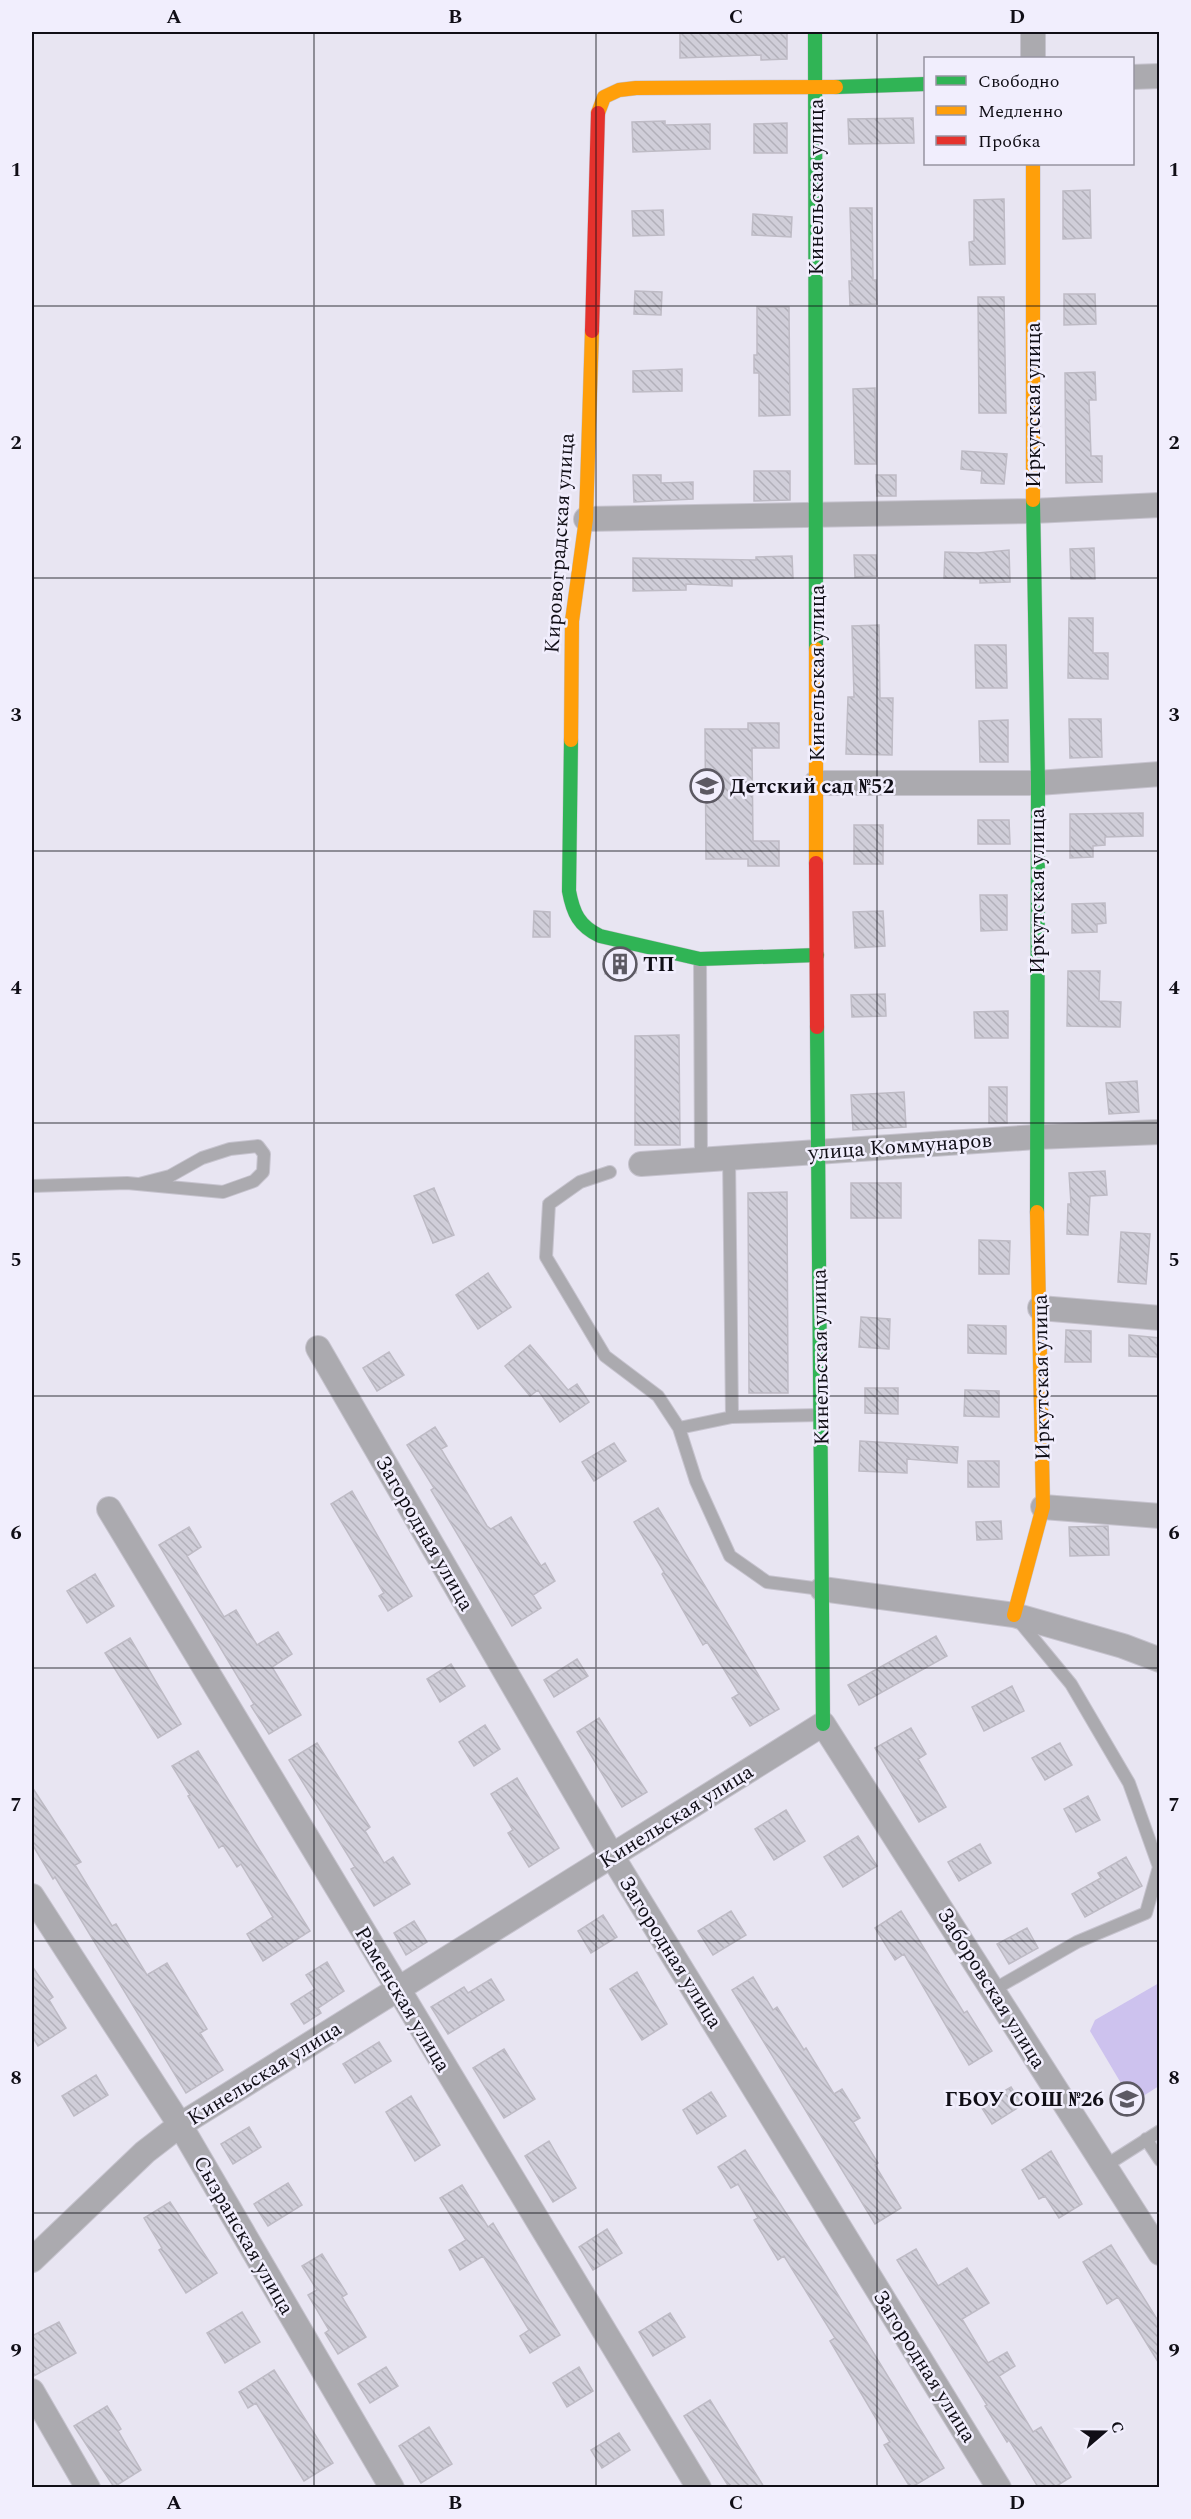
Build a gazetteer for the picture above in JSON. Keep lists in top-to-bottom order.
{
  "streets": {
    "street": [
      "Кинельская улица",
      "Иркутская улица",
      "Кировоградская улица",
      "улица Коммунаров",
      "Загородная улица",
      "Заборовская улица",
      "Раменская улица",
      "Сызранская улица"
    ]
  },
  "crossings": [
    ["Кинельская улица", "Кировоградская улица"],
    ["Кинельская улица", "улица Коммунаров"],
    ["Кинельская улица", "Загородная улица"],
    ["Кинельская улица", "Заборовская улица"],
    ["Кинельская улица", "Раменская улица"],
    ["Кинельская улица", "Сызранская улица"],
    ["Иркутская улица", "улица Коммунаров"]
  ],
  "places": {
    "school or university": ["Детский сад №52", "ГБОУ СОШ №26"],
    "building": ["ТП"]
  },
  "legend": ["Свободно", "Медленно", "Пробка"],
  "north": "right",
  "grid": {
    "columns": [
      "A",
      "B",
      "C",
      "D"
    ],
    "rows": [
      "1",
      "2",
      "3",
      "4",
      "5",
      "6",
      "7",
      "8",
      "9"
    ]
  }
}
